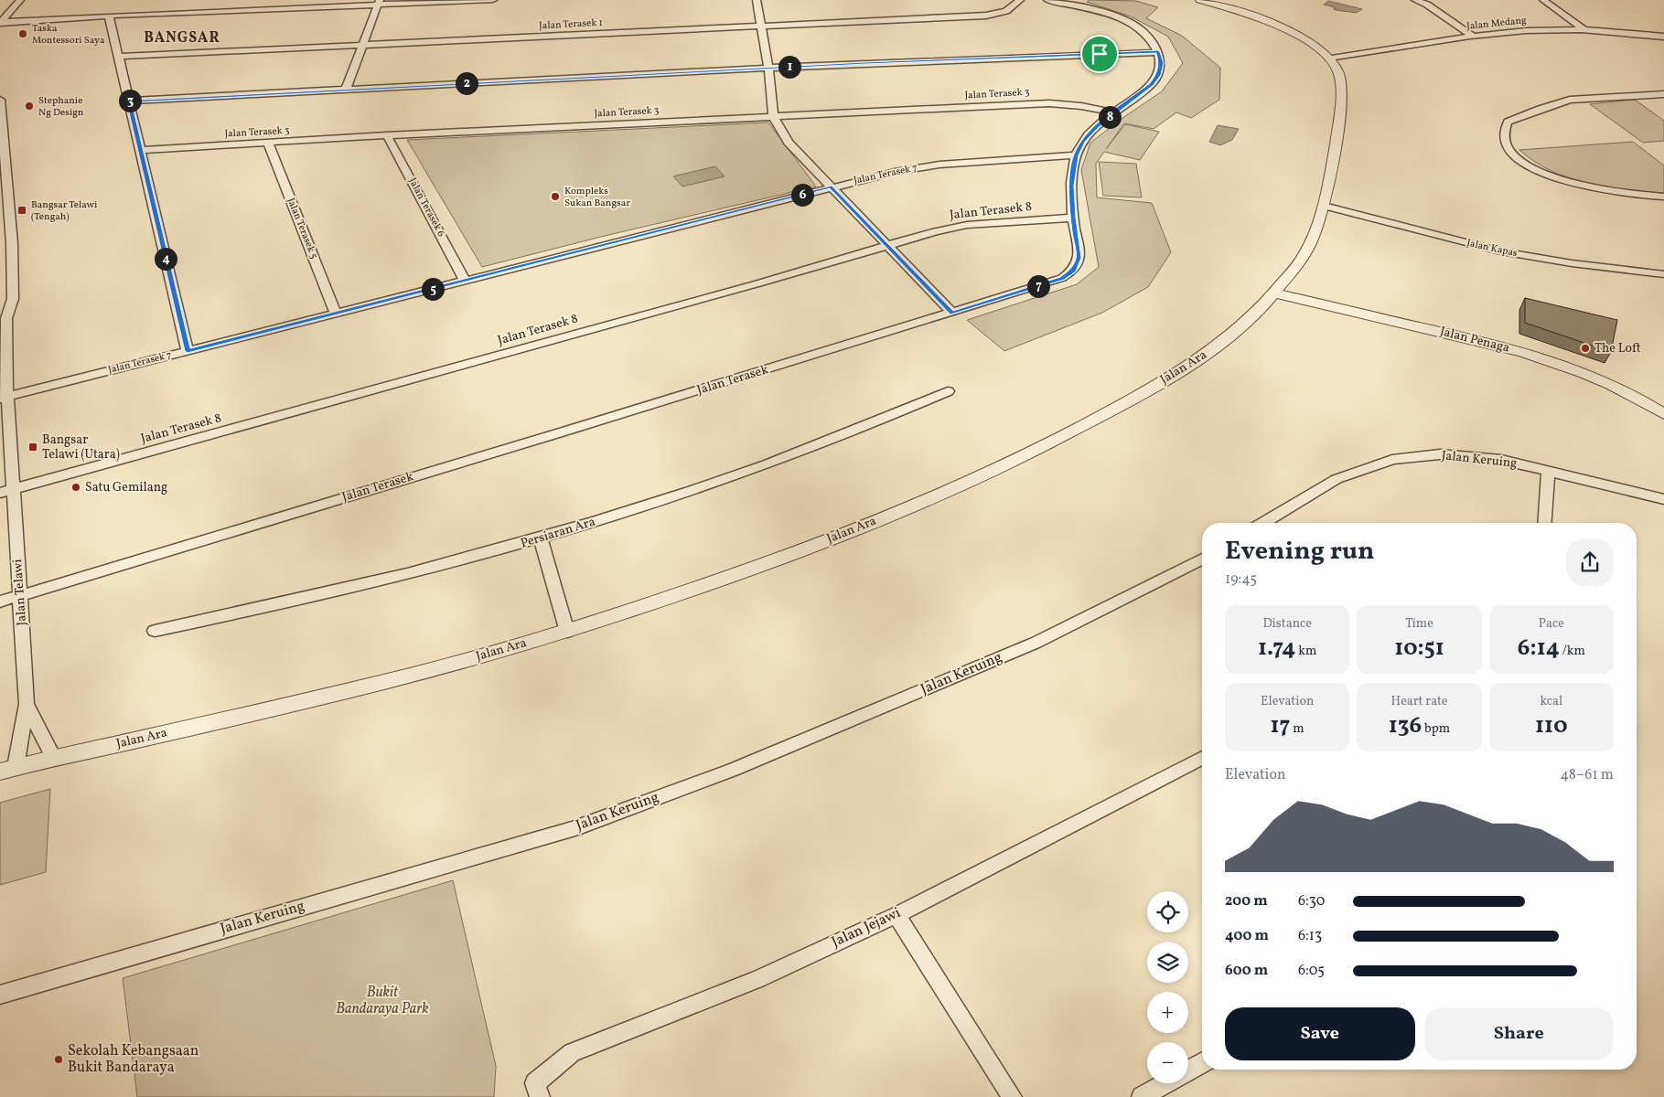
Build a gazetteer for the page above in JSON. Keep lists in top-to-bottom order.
{
  "streets": {
    "street": [
      "Jalan Medang",
      "Jalan Terasek 1",
      "Jalan Terasek 3",
      "Jalan Terasek 7",
      "Jalan Terasek 6",
      "Jalan Terasek 8",
      "Jalan Terasek 5",
      "Jalan Kapas",
      "Jalan Penaga",
      "Jalan Ara",
      "Jalan Terasek",
      "Jalan Keruing",
      "Persiaran Ara",
      "Jalan Telawi",
      "Jalan Jejawi"
    ]
  },
  "crossings": [
    ["Jalan Medang", "Jalan Ara"],
    ["Jalan Terasek 3", "Jalan Terasek 6"],
    ["Jalan Terasek 3", "Jalan Terasek 5"],
    ["Jalan Terasek 3", "Jalan Terasek"],
    ["Jalan Terasek 7", "Jalan Terasek 6"],
    ["Jalan Terasek 7", "Jalan Terasek 5"],
    ["Jalan Terasek 7", "Jalan Terasek"],
    ["Jalan Terasek 7", "Jalan Telawi"],
    ["Jalan Terasek 8", "Jalan Terasek"],
    ["Jalan Terasek 8", "Jalan Telawi"],
    ["Jalan Kapas", "Jalan Ara"],
    ["Jalan Penaga", "Jalan Ara"],
    ["Jalan Ara", "Jalan Telawi"],
    ["Jalan Terasek", "Jalan Telawi"]
  ],
  "districts": ["BANGSAR"],
  "parks": ["Bukit Bandaraya Park"],
  "places": {
    "other": [
      "Taska Montessori Saya",
      "Stephanie Ng Design",
      "Kompleks Sukan Bangsar",
      "The Loft",
      "Satu Gemilang",
      "Sekolah Kebangsaan Bukit Bandaraya"
    ],
    "transit": ["Bangsar Telawi (Tengah)", "Bangsar Telawi (Utara)"]
  },
  "page": {
    "pins": [
      "1",
      "2",
      "3",
      "8",
      "6",
      "4",
      "7",
      "5"
    ],
    "heading": ["Evening run", "19:45"],
    "stats": [
      ["Distance", "1.74 km"],
      ["Time", "10:51"],
      ["Pace", "6:14 /km"],
      ["Elevation", "17 m"],
      ["Heart rate", "136 bpm"],
      ["kcal", "110"]
    ],
    "chart": ["Elevation", "48–61 m"],
    "list": [
      {
        "name": "200 m",
        "note": "6:30"
      },
      {
        "name": "400 m",
        "note": "6:13"
      },
      {
        "name": "600 m",
        "note": "6:05"
      }
    ],
    "map_buttons": ["+", "−"],
    "buttons": ["Save", "Share"]
  }
}
